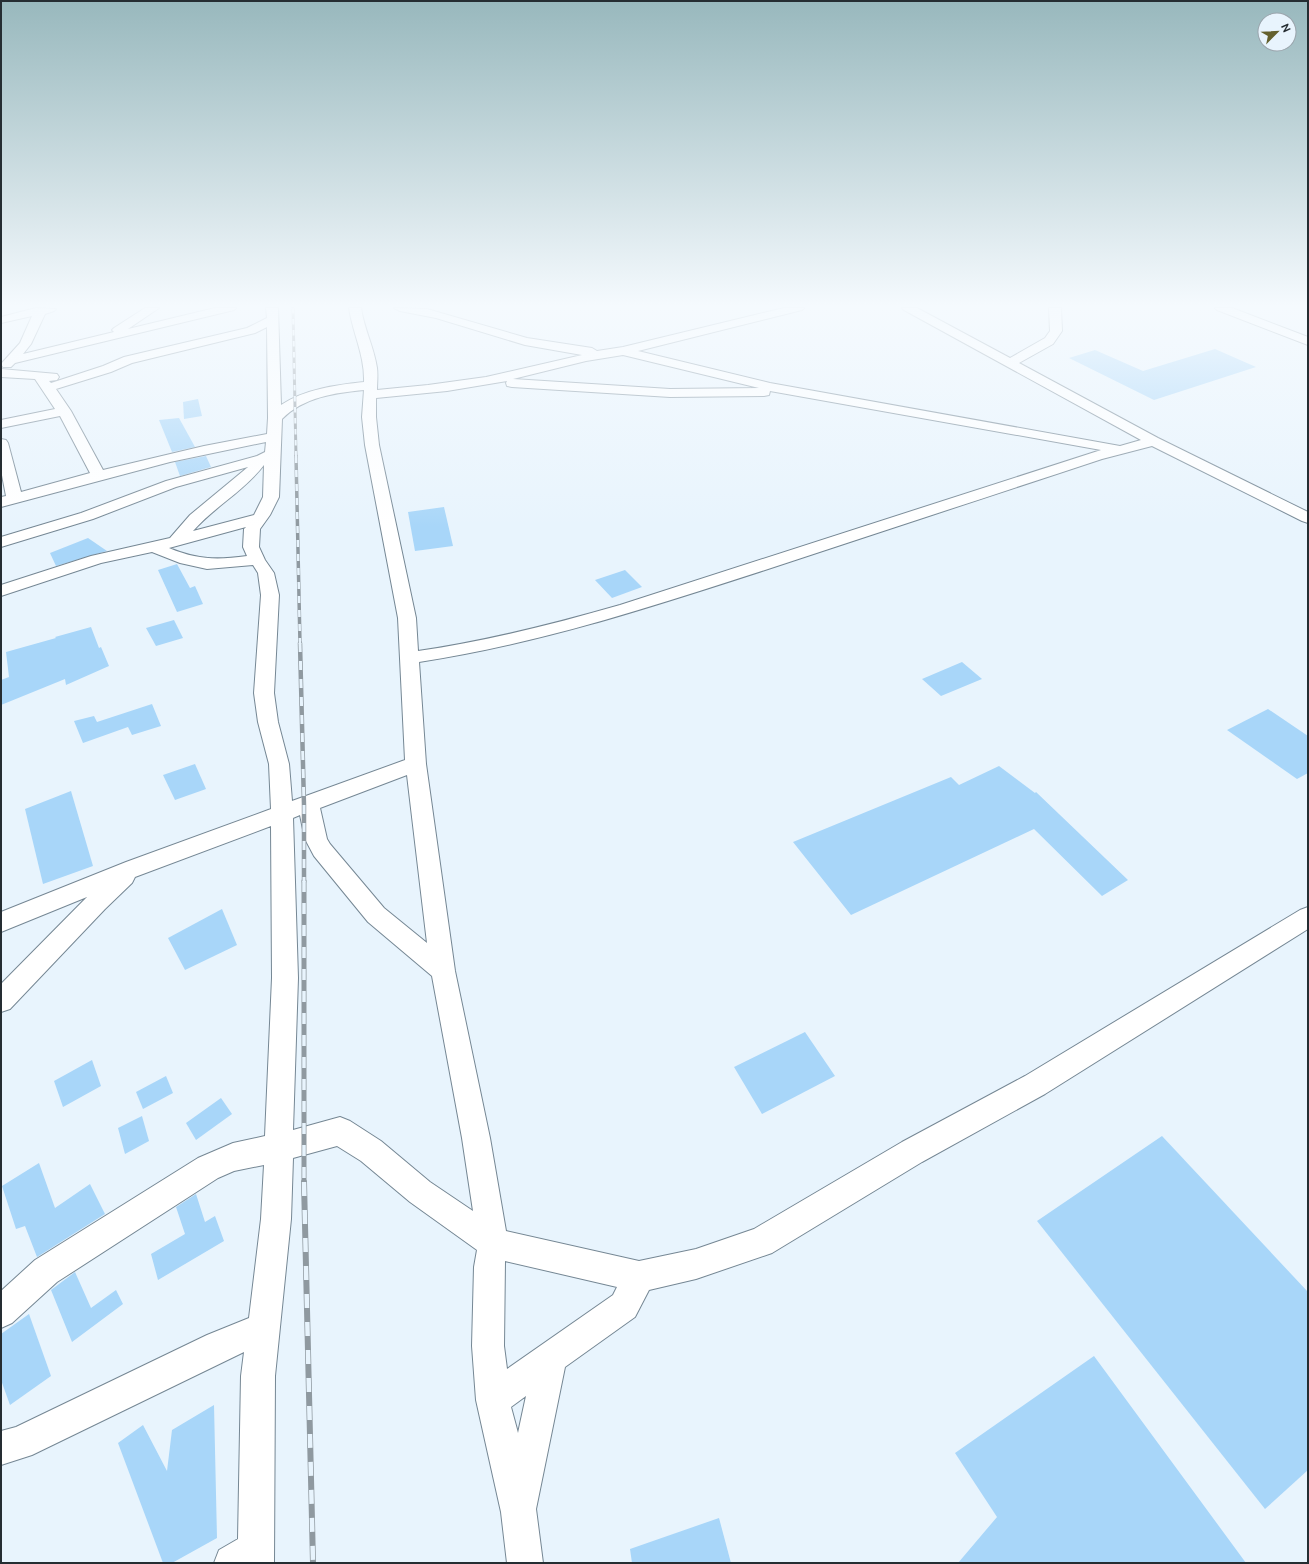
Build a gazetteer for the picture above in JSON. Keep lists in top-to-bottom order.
{
  "north": "top right"
}
